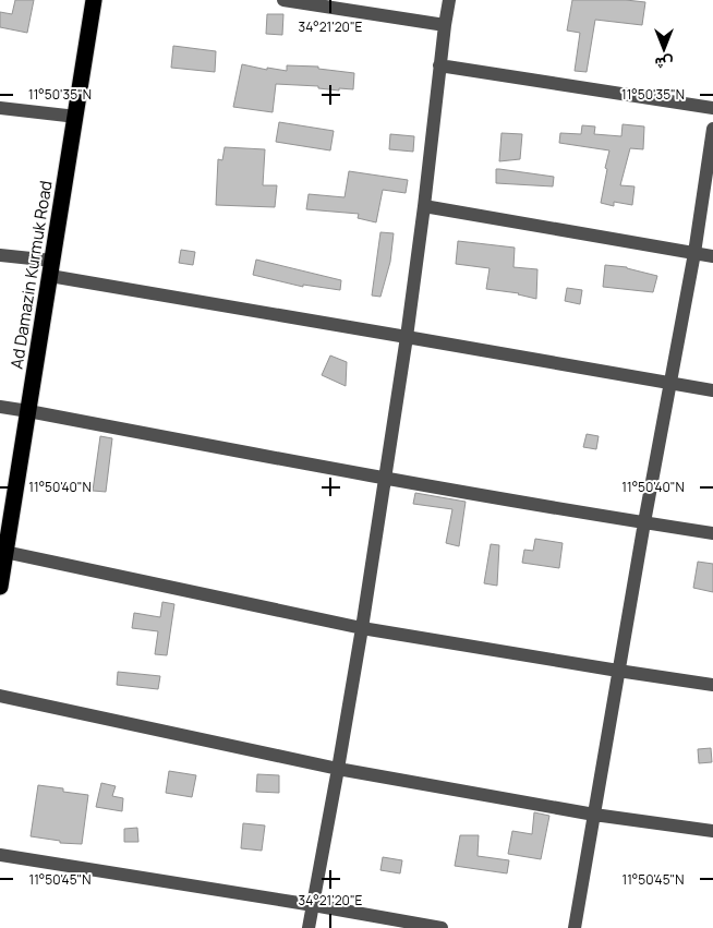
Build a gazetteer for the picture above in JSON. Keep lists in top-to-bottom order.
{
  "streets": {
    "highway": ["Ad Damazin Kurmuk Road"]
  },
  "north": "bottom",
  "coordinates": [
    "34°21'20\"E",
    "11°50'35\"N",
    "11°50'40\"N",
    "11°50'45\"N"
  ]
}
